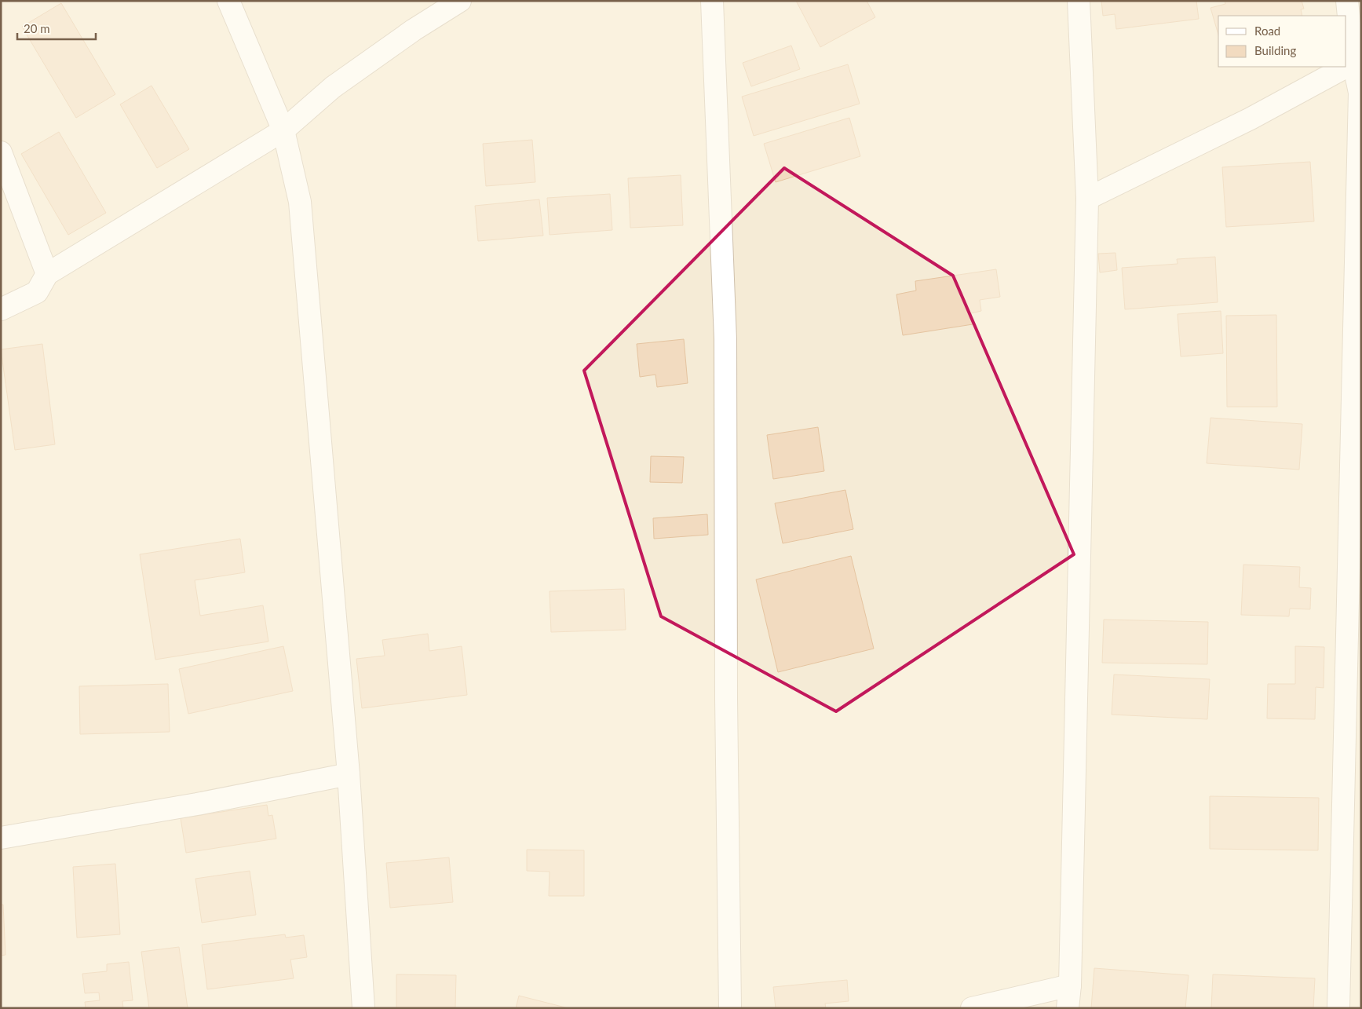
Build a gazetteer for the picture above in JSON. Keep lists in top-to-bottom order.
{
  "legend": ["Road", "Building"],
  "scale_bar": "20 m"
}
